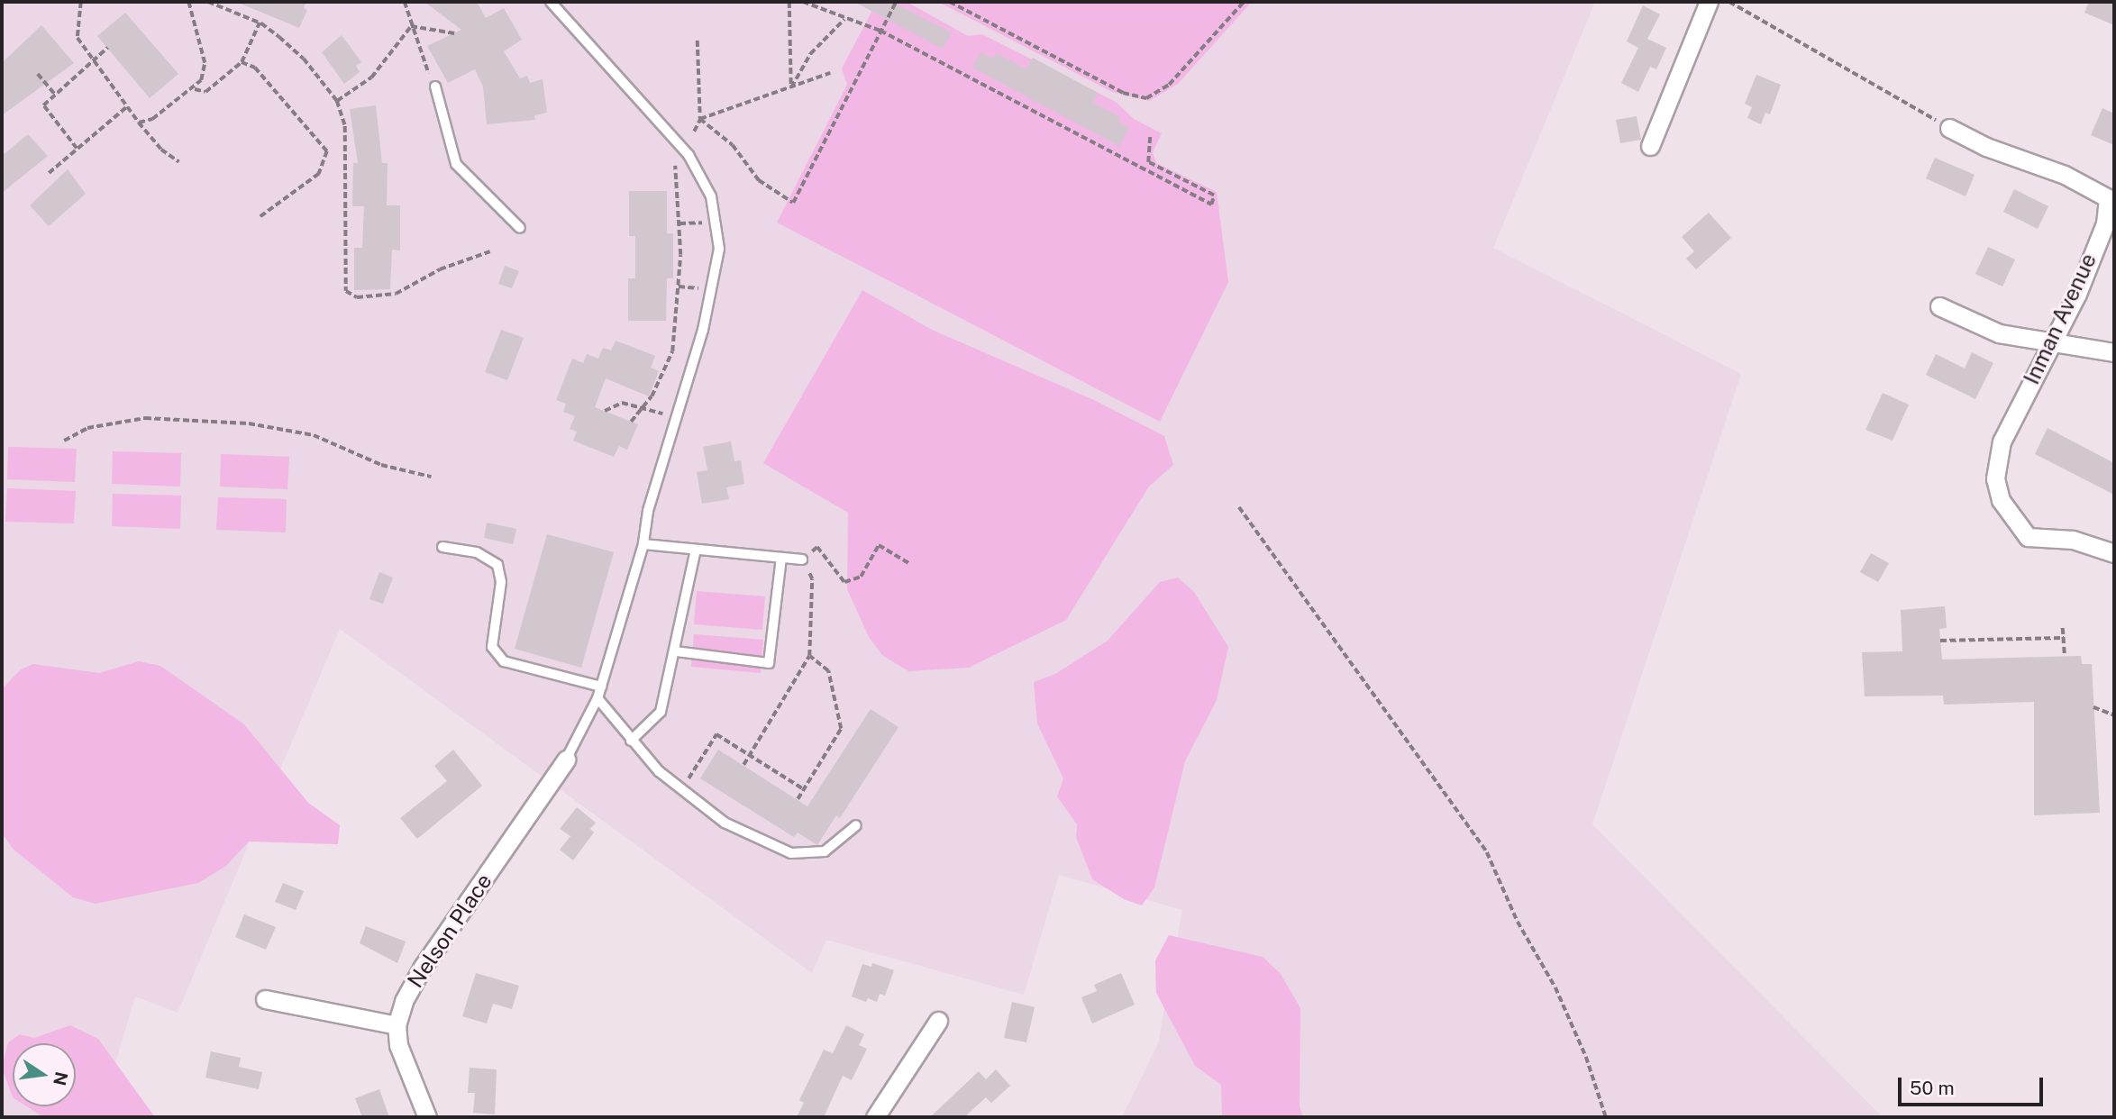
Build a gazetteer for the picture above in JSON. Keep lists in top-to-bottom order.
{
  "streets": {
    "street": ["Inman Avenue", "Nelson Place"]
  },
  "scale_bar": "50 m",
  "north": "right"
}
